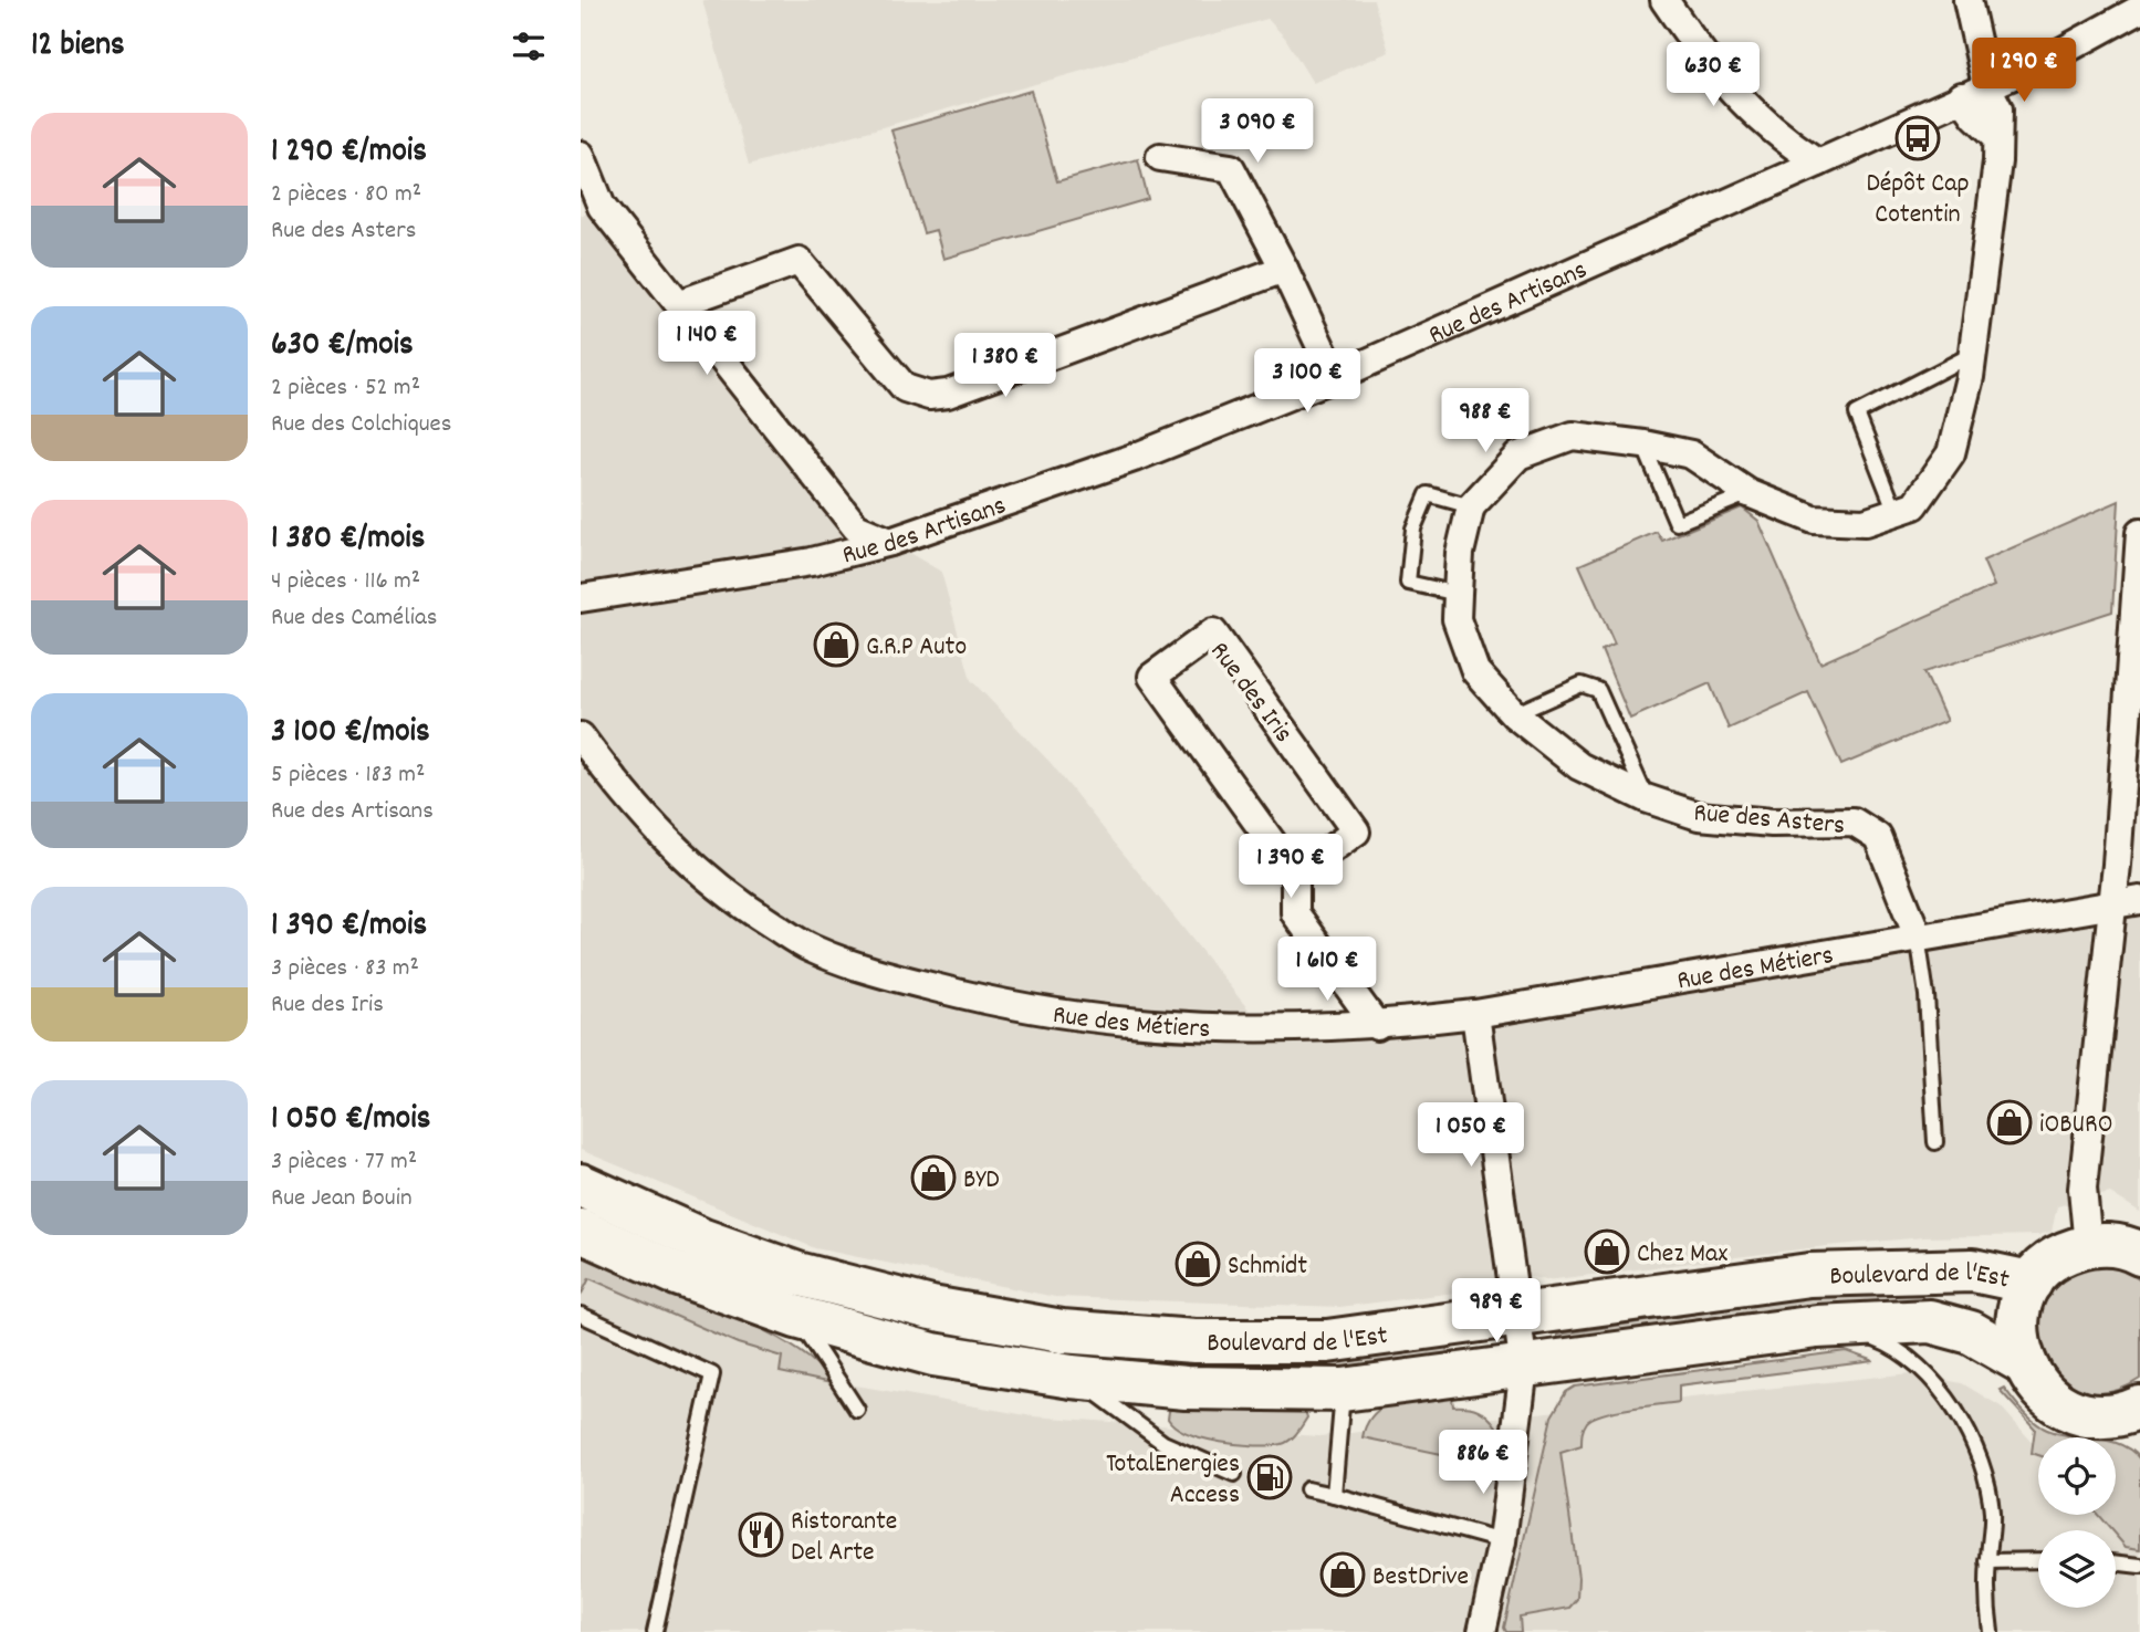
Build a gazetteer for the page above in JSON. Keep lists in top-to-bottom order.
{
  "streets": {
    "main road": ["Boulevard de l'Est"],
    "street": [
      "Rue des Artisans",
      "Rue des Iris",
      "Rue des Asters",
      "Rue des Métiers"
    ]
  },
  "crossings": [
    ["Rue des Artisans", "Rue des Asters"],
    ["Rue des Asters", "Rue des Métiers"]
  ],
  "places": {
    "bus stop": ["Dépôt Cap Cotentin"],
    "shop": [
      "G.R.P Auto",
      "iOBURO",
      "BYD",
      "Chez Max",
      "Schmidt",
      "BestDrive"
    ],
    "fuel station": ["TotalEnergies Access"],
    "restaurant": ["Ristorante Del Arte"]
  },
  "page": {
    "heading": "12 biens",
    "price": [
      "1 290 €",
      "630 €",
      "3 090 €",
      "1 140 €",
      "1 380 €",
      "3 100 €",
      "988 €",
      "1 390 €",
      "1 610 €",
      "1 050 €",
      "989 €",
      "886 €"
    ],
    "list": [
      {
        "name": "1 290 €/mois",
        "note": "2 pièces · 80 m² · Rue des Asters"
      },
      {
        "name": "630 €/mois",
        "note": "2 pièces · 52 m² · Rue des Colchiques"
      },
      {
        "name": "1 380 €/mois",
        "note": "4 pièces · 116 m² · Rue des Camélias"
      },
      {
        "name": "3 100 €/mois",
        "note": "5 pièces · 183 m² · Rue des Artisans"
      },
      {
        "name": "1 390 €/mois",
        "note": "3 pièces · 83 m² · Rue des Iris"
      },
      {
        "name": "1 050 €/mois",
        "note": "3 pièces · 77 m² · Rue Jean Bouin"
      }
    ]
  }
}
